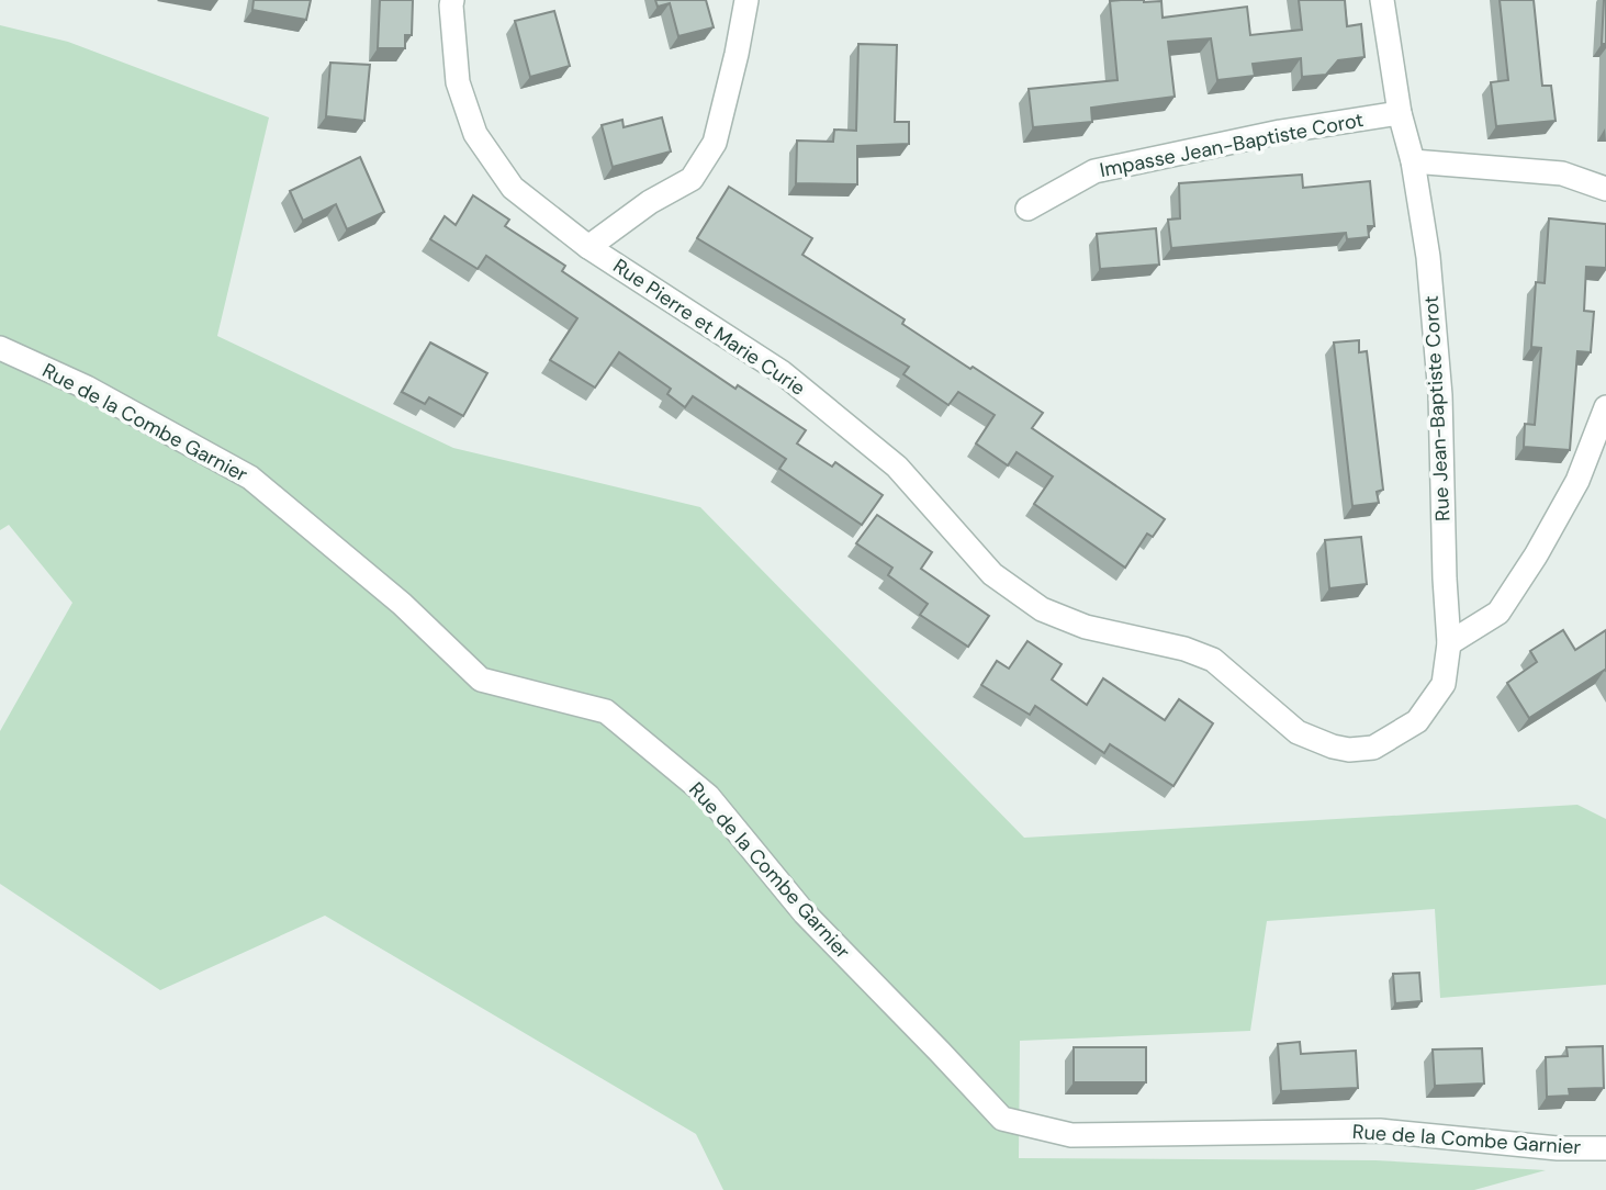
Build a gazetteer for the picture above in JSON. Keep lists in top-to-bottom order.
{
  "streets": {
    "street": [
      "Impasse Jean-Baptiste Corot",
      "Rue Pierre et Marie Curie",
      "Rue Jean-Baptiste Corot",
      "Rue de la Combe Garnier"
    ]
  },
  "crossings": [
    ["Impasse Jean-Baptiste Corot", "Rue Jean-Baptiste Corot"],
    ["Rue Pierre et Marie Curie", "Rue Jean-Baptiste Corot"]
  ]
}
